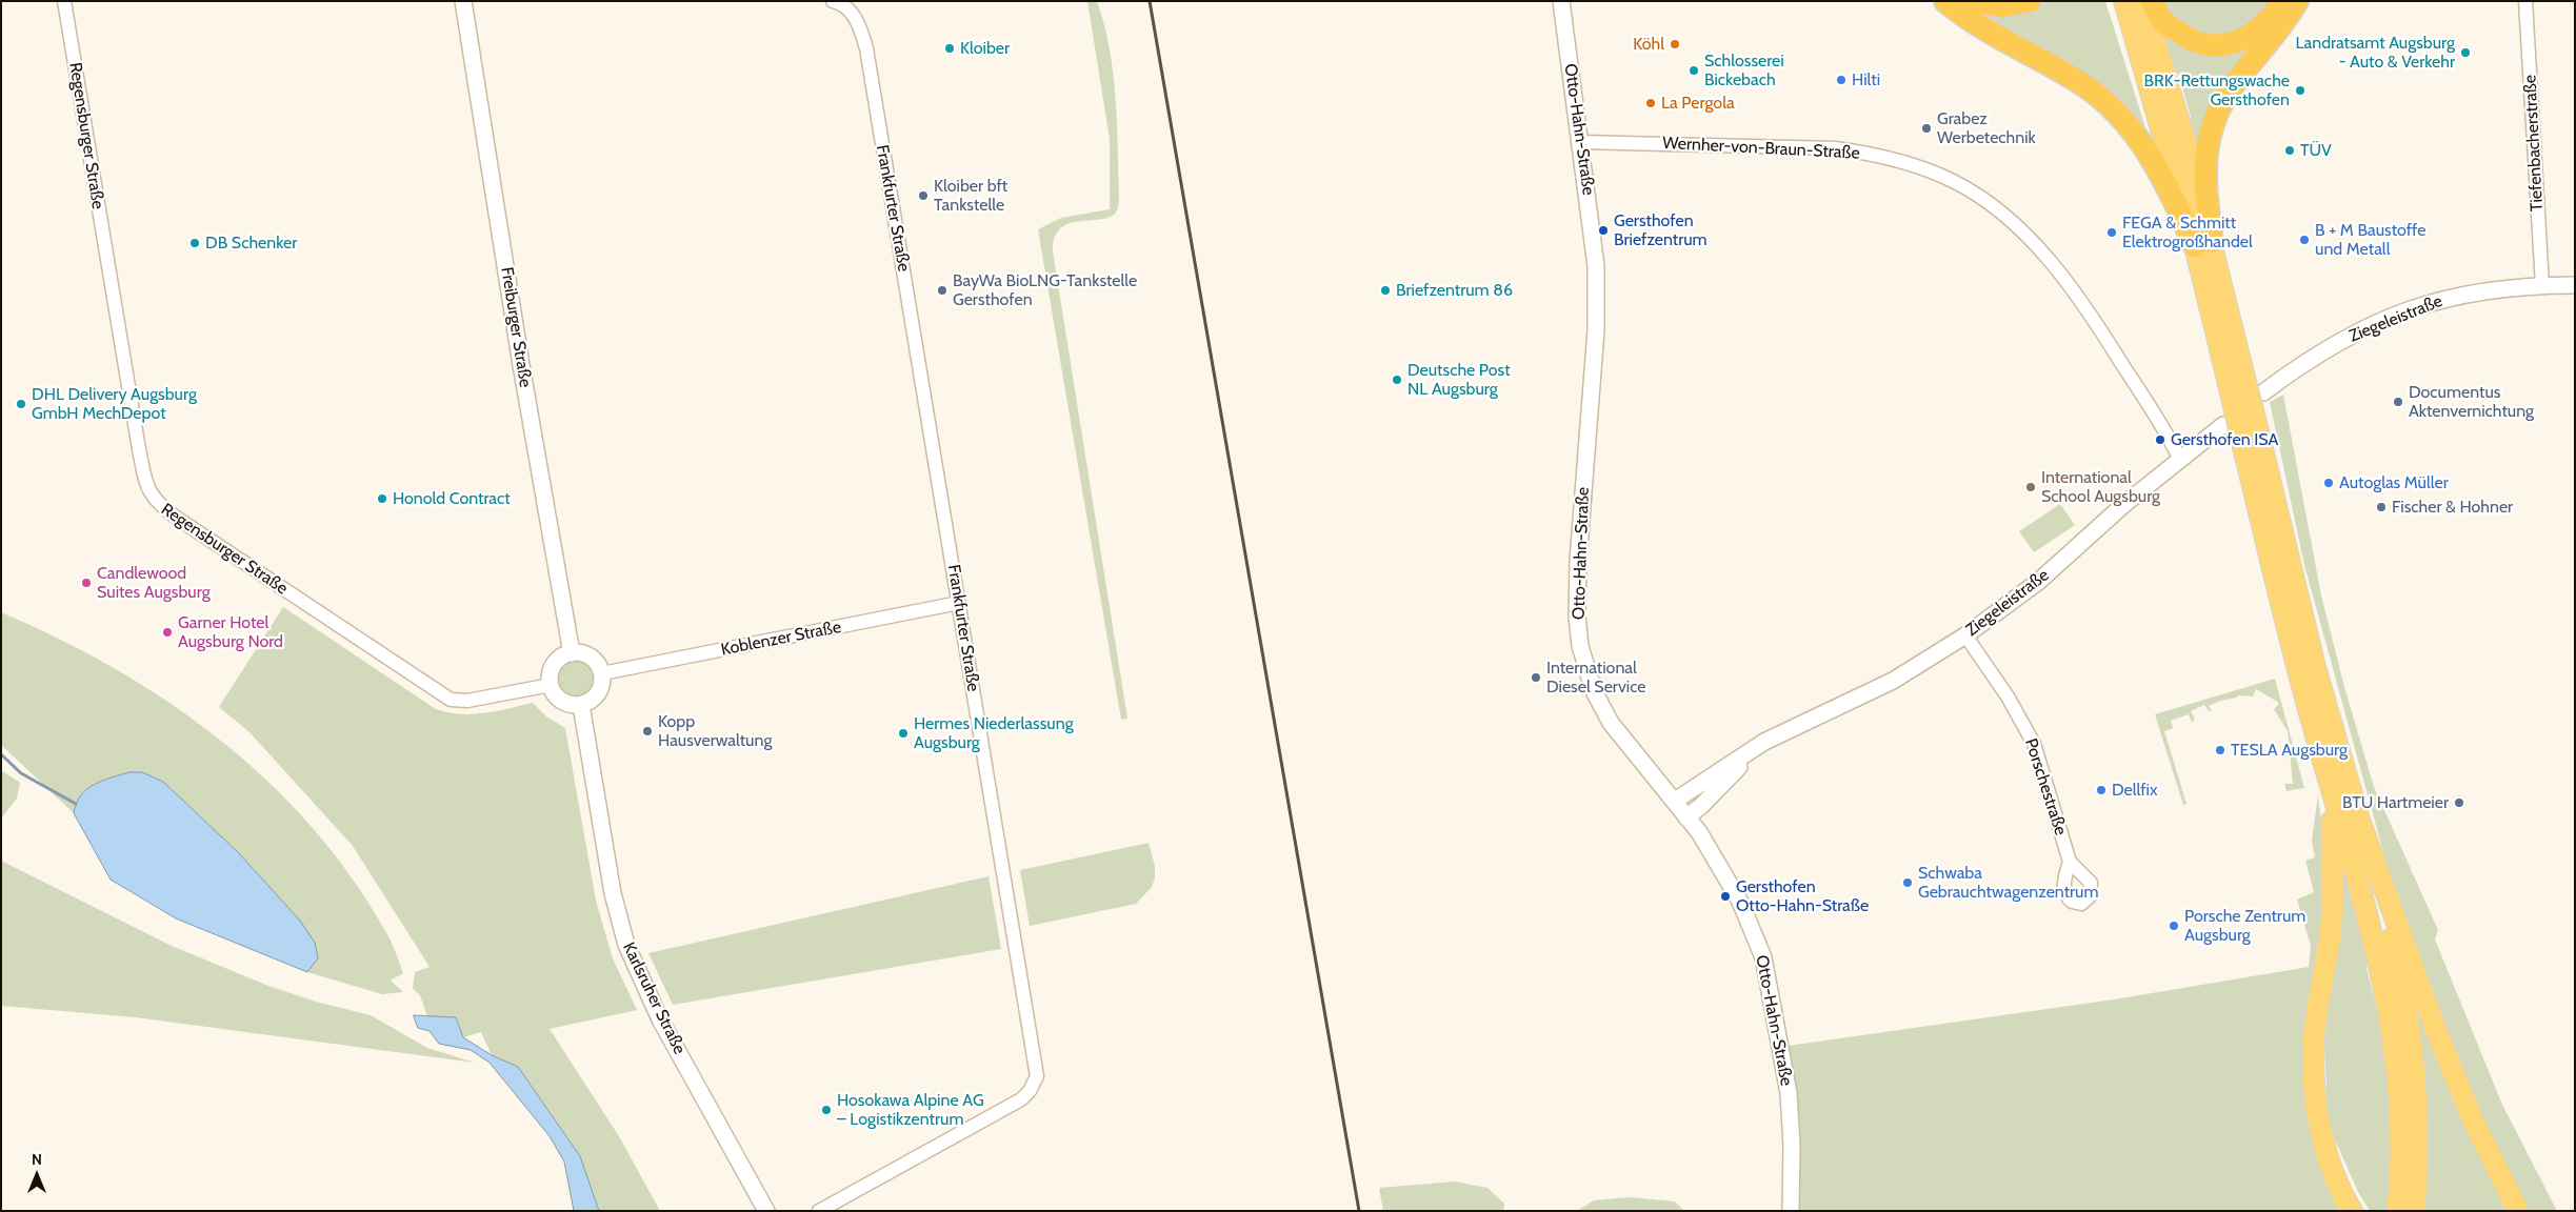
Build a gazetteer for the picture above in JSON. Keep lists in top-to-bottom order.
{
  "streets": {
    "street": [
      "Otto-Hahn-Straße",
      "Regensburger Straße",
      "Tiefenbacherstraße",
      "Wernher-von-Braun-Straße",
      "Frankfurter Straße",
      "Ziegeleistraße",
      "Freiburger Straße",
      "Koblenzer Straße",
      "Porschestraße",
      "Karlsruher Straße"
    ]
  },
  "crossings": [
    ["Otto-Hahn-Straße", "Wernher-von-Braun-Straße"],
    ["Otto-Hahn-Straße", "Ziegeleistraße"],
    ["Regensburger Straße", "Freiburger Straße"],
    ["Regensburger Straße", "Koblenzer Straße"],
    ["Regensburger Straße", "Karlsruher Straße"],
    ["Tiefenbacherstraße", "Ziegeleistraße"],
    ["Wernher-von-Braun-Straße", "Ziegeleistraße"],
    ["Frankfurter Straße", "Koblenzer Straße"],
    ["Ziegeleistraße", "Porschestraße"],
    ["Freiburger Straße", "Koblenzer Straße"],
    ["Freiburger Straße", "Karlsruher Straße"],
    ["Koblenzer Straße", "Karlsruher Straße"]
  ],
  "places": [
    "Köhl",
    "Kloiber",
    "Landratsamt Augsburg - Auto & Verkehr",
    "Schlosserei Bickebach",
    "Hilti",
    "BRK-Rettungswache Gersthofen",
    "La Pergola",
    "Grabez Werbetechnik",
    "TÜV",
    "Kloiber bft Tankstelle",
    "Gersthofen Briefzentrum",
    "FEGA & Schmitt Elektrogroßhandel",
    "B + M Baustoffe und Metall",
    "DB Schenker",
    "BayWa BioLNG-Tankstelle Gersthofen",
    "Briefzentrum 86",
    "Deutsche Post NL Augsburg",
    "Documentus Aktenvernichtung",
    "DHL Delivery Augsburg GmbH MechDepot",
    "Gersthofen ISA",
    "Autoglas Müller",
    "International School Augsburg",
    "Honold Contract",
    "Fischer & Hohner",
    "Candlewood Suites Augsburg",
    "Garner Hotel Augsburg Nord",
    "International Diesel Service",
    "Kopp Hausverwaltung",
    "Hermes Niederlassung Augsburg",
    "TESLA Augsburg",
    "Dellfix",
    "BTU Hartmeier",
    "Schwaba Gebrauchtwagenzentrum",
    "Gersthofen Otto-Hahn-Straße",
    "Porsche Zentrum Augsburg",
    "Hosokawa Alpine AG – Logistikzentrum"
  ],
  "north": "top"
}
